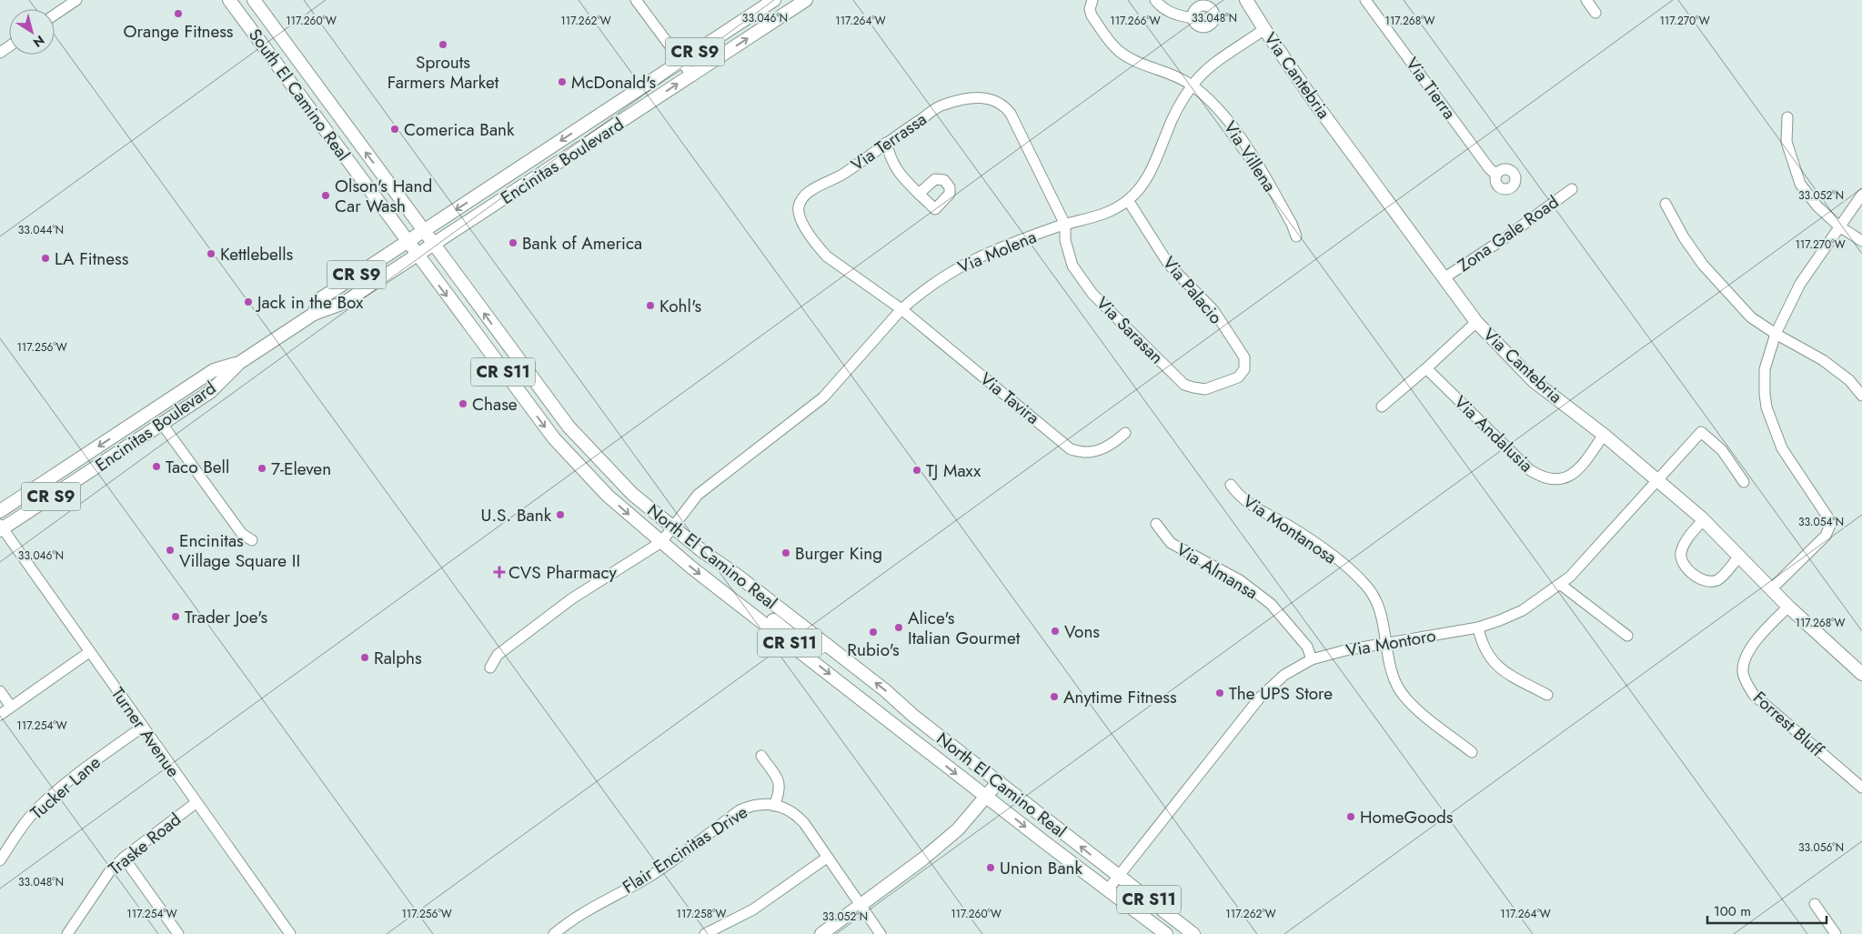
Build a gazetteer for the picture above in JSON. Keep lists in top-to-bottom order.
{
  "streets": {
    "main road": [
      "CR S9",
      "Via Cantebria",
      "South El Camino Real",
      "Encinitas Boulevard",
      "CR S11",
      "North El Camino Real"
    ],
    "street": [
      "Via Tierra",
      "Via Terrassa",
      "Via Villena",
      "Zona Gale Road",
      "Via Molena",
      "Via Palacio",
      "Via Sarasan",
      "Via Tavira",
      "Via Andalusia",
      "Via Montanosa",
      "Via Almansa",
      "Via Montoro",
      "Forrest Bluff",
      "Turner Avenue",
      "Tucker Lane",
      "Traske Road",
      "Flair Encinitas Drive"
    ]
  },
  "crossings": [
    ["Via Cantebria", "Zona Gale Road"],
    ["Via Cantebria", "Via Molena"],
    ["Via Cantebria", "Via Andalusia"],
    ["Via Cantebria", "Via Montoro"],
    ["Via Cantebria", "Forrest Bluff"],
    ["South El Camino Real", "Encinitas Boulevard"],
    ["South El Camino Real", "North El Camino Real"],
    ["Via Terrassa", "Via Molena"],
    ["Via Terrassa", "Via Sarasan"],
    ["Via Terrassa", "Via Tavira"],
    ["Via Villena", "Via Molena"],
    ["Encinitas Boulevard", "North El Camino Real"],
    ["Encinitas Boulevard", "Turner Avenue"],
    ["Via Molena", "Via Palacio"],
    ["Via Molena", "Via Sarasan"],
    ["Via Molena", "Via Tavira"],
    ["Via Molena", "North El Camino Real"],
    ["Via Palacio", "Via Sarasan"],
    ["Via Montanosa", "Via Montoro"],
    ["North El Camino Real", "Via Montoro"],
    ["Via Almansa", "Via Montoro"],
    ["Turner Avenue", "Tucker Lane"],
    ["Turner Avenue", "Traske Road"]
  ],
  "places": {
    "other": [
      "Orange Fitness",
      "Sprouts Farmers Market",
      "McDonald's",
      "Comerica Bank",
      "Olson's Hand Car Wash",
      "Bank of America",
      "Kettlebells",
      "LA Fitness",
      "Jack in the Box",
      "Kohl's",
      "Chase",
      "Taco Bell",
      "7-Eleven",
      "TJ Maxx",
      "U.S. Bank",
      "Encinitas Village Square II",
      "Burger King",
      "Trader Joe's",
      "Alice's Italian Gourmet",
      "Vons",
      "Rubio's",
      "Ralphs",
      "The UPS Store",
      "Anytime Fitness",
      "HomeGoods",
      "Union Bank"
    ],
    "health": ["CVS Pharmacy"]
  },
  "scale_bar": "100 m",
  "north": "bottom right",
  "coordinates": [
    "33.046°N",
    "33.048°N",
    "117.260°W",
    "117.262°W",
    "117.264°W",
    "117.266°W",
    "117.268°W",
    "117.270°W",
    "33.052°N",
    "33.044°N",
    "117.256°W",
    "33.054°N",
    "117.254°W",
    "33.056°N",
    "117.258°W"
  ]
}
